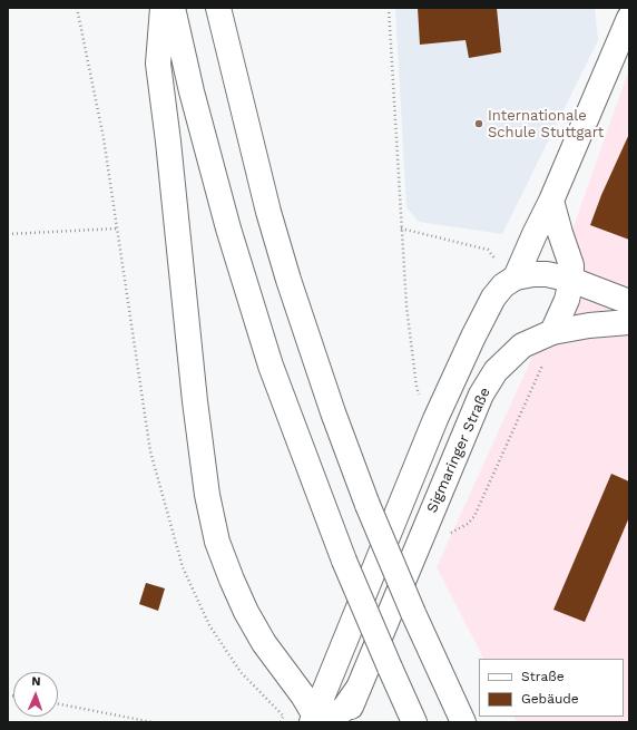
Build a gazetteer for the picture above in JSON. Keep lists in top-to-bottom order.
{
  "streets": {
    "main road": ["Sigmaringer Straße"]
  },
  "places": ["Internationale Schule Stuttgart"],
  "legend": ["Straße", "Gebäude"],
  "north": "top"
}
